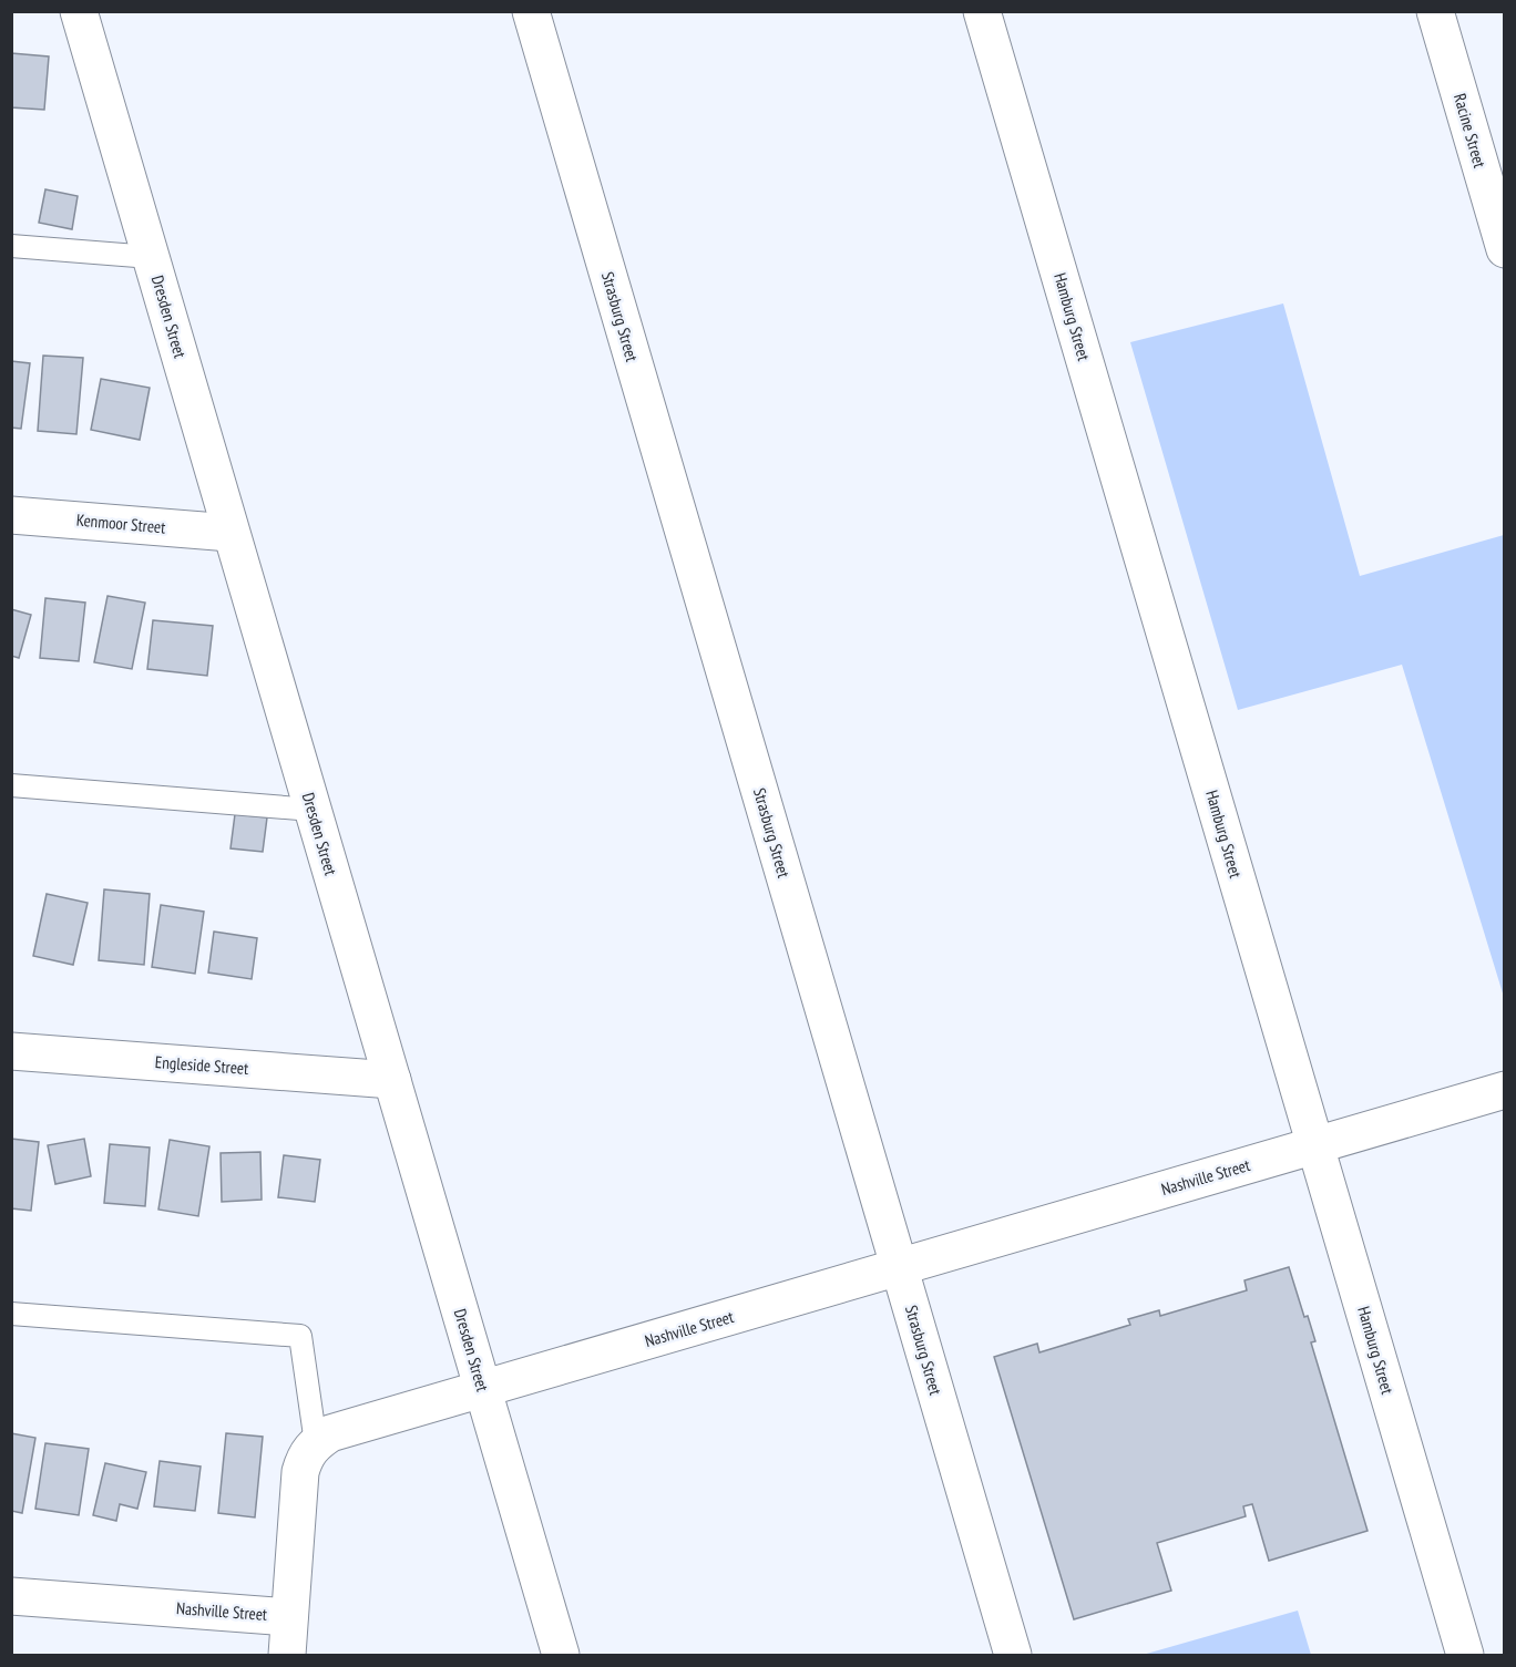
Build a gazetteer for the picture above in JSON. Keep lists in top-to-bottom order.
{
  "streets": {
    "street": [
      "Racine Street",
      "Dresden Street",
      "Strasburg Street",
      "Hamburg Street",
      "Kenmoor Street",
      "Engleside Street",
      "Nashville Street"
    ]
  },
  "crossings": [
    ["Dresden Street", "Kenmoor Street"],
    ["Dresden Street", "Engleside Street"],
    ["Dresden Street", "Nashville Street"],
    ["Strasburg Street", "Nashville Street"],
    ["Hamburg Street", "Nashville Street"]
  ]
}
